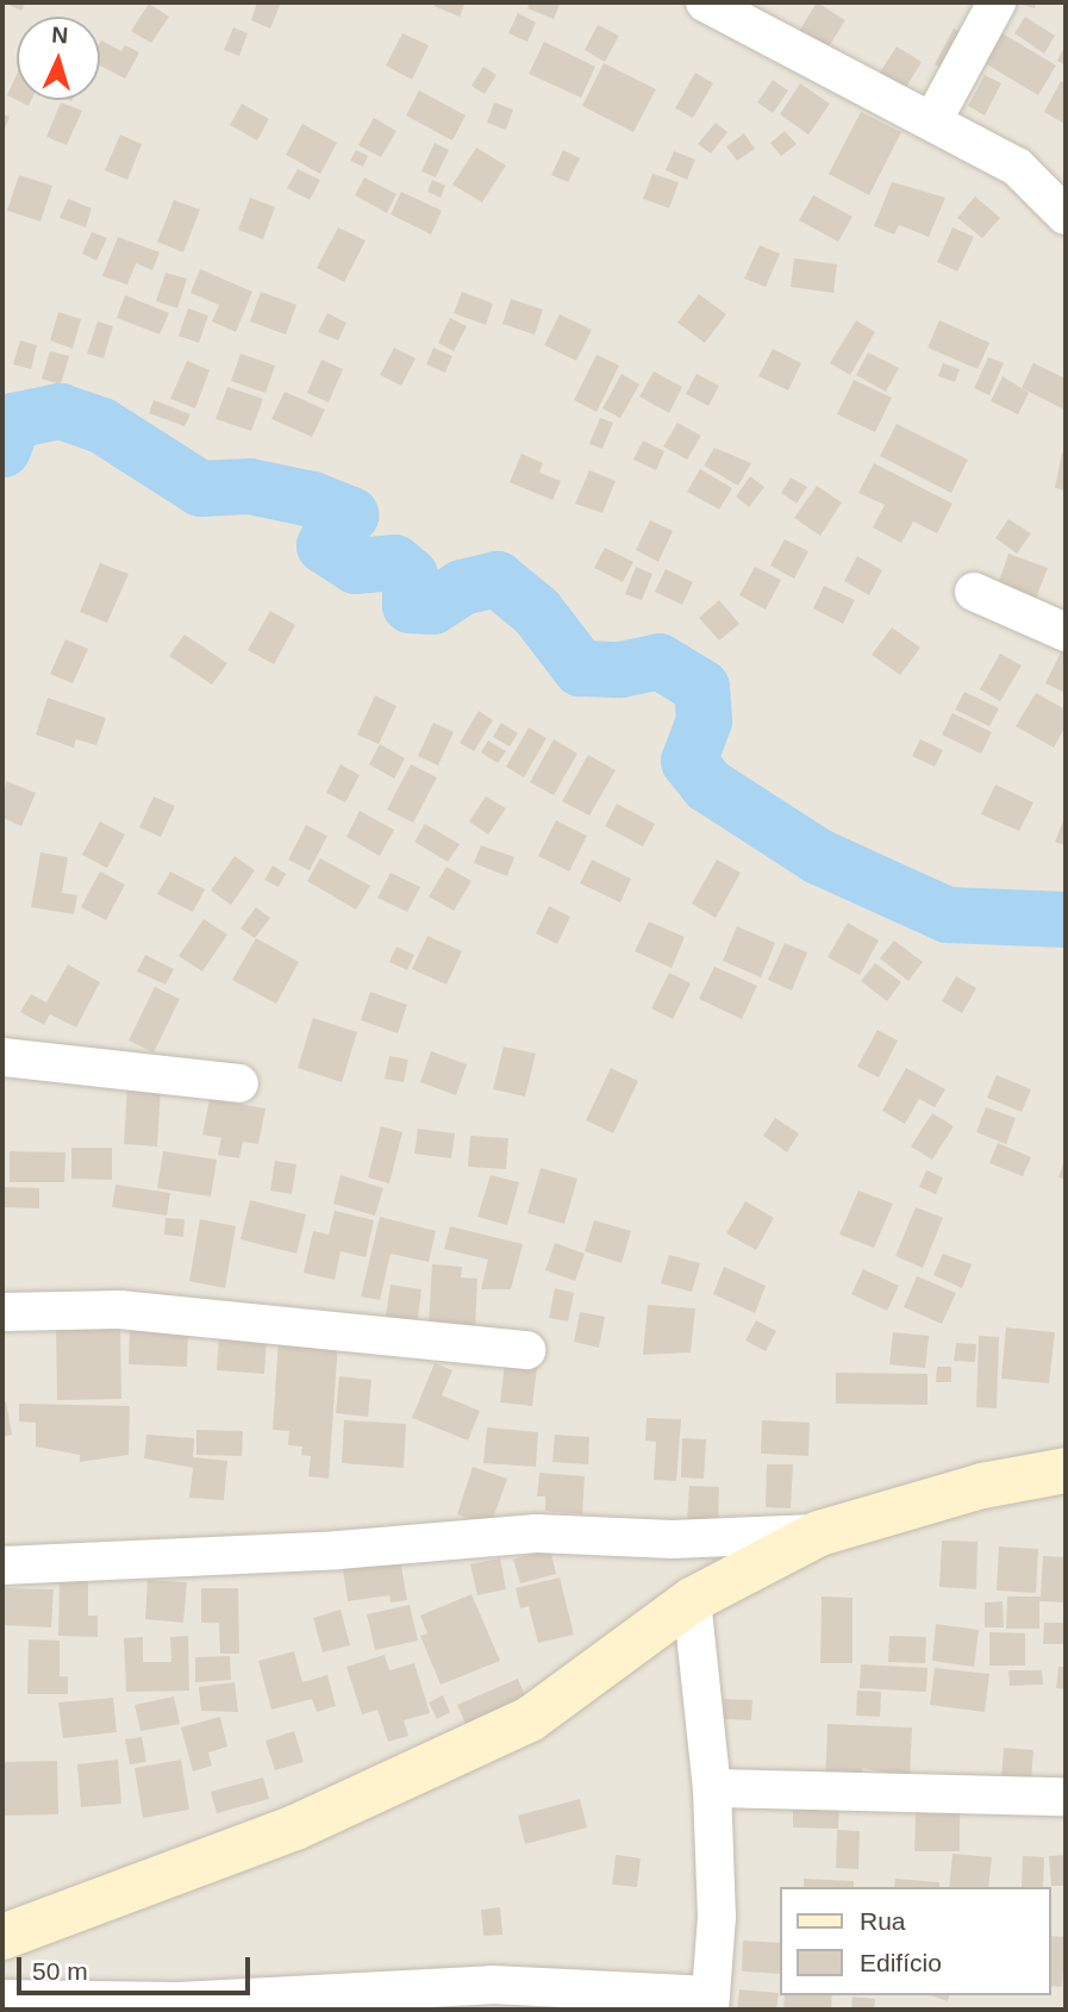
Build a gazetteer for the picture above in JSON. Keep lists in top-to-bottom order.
{
  "legend": ["Rua", "Edifício"],
  "scale_bar": "50 m",
  "north": "top"
}
